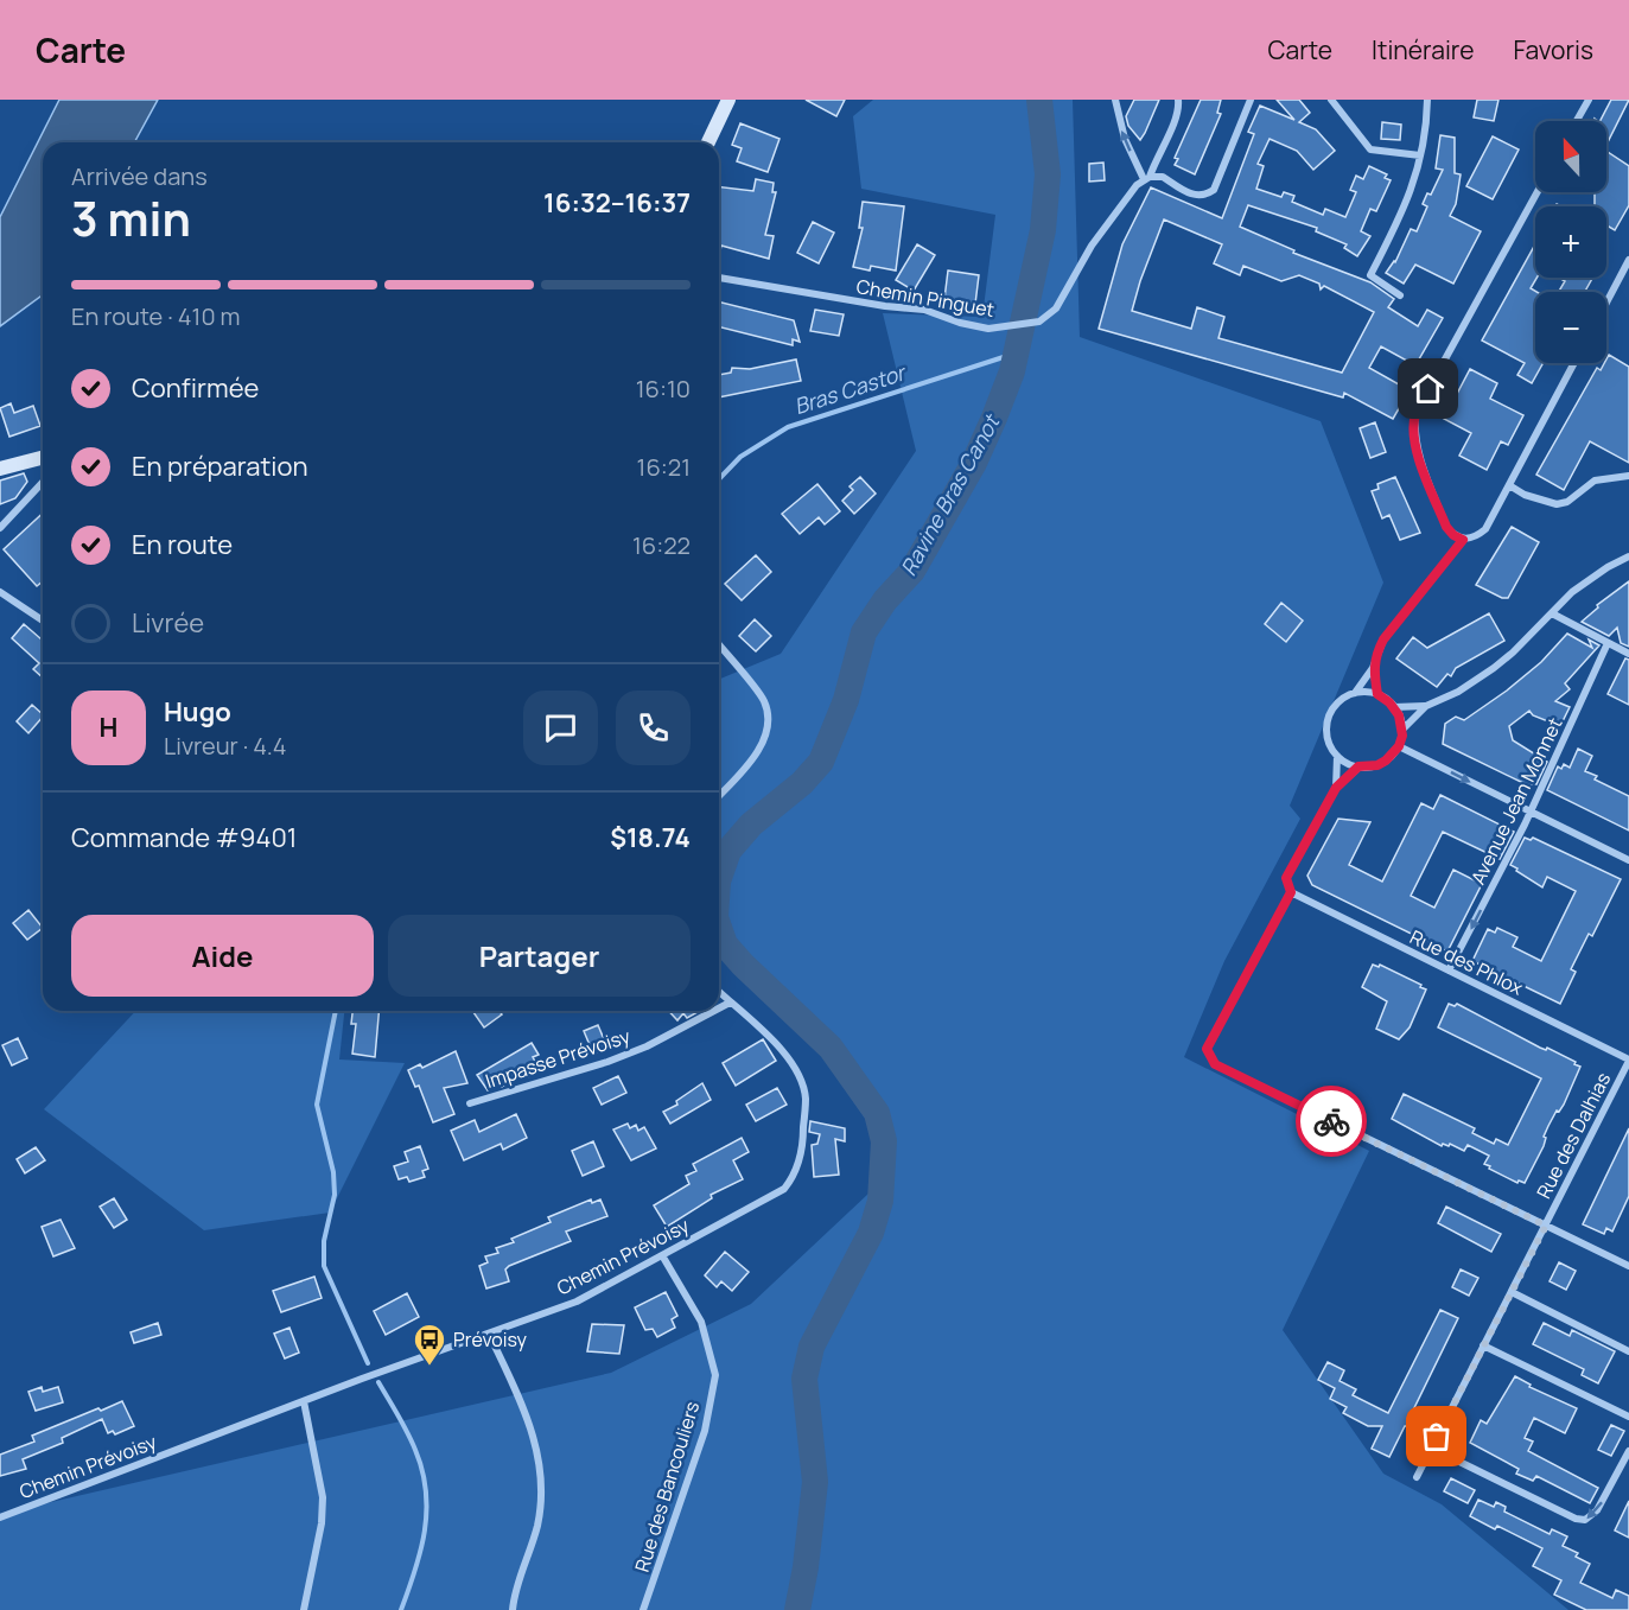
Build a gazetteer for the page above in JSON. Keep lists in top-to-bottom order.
{
  "streets": {
    "street": [
      "Chemin Pinguet",
      "Avenue Jean Monnet",
      "Rue des Phlox",
      "Impasse Prévoisy",
      "Rue des Dalhias",
      "Chemin Prévoisy",
      "Rue des Bancouliers"
    ]
  },
  "crossings": [
    ["Avenue Jean Monnet", "Rue des Phlox"],
    ["Rue des Phlox", "Rue des Dalhias"],
    ["Impasse Prévoisy", "Chemin Prévoisy"],
    ["Chemin Prévoisy", "Rue des Bancouliers"]
  ],
  "one_way": ["Avenue Jean Monnet"],
  "water": ["Bras Castor", "Ravine Bras Canot"],
  "places": {
    "bus stop": ["Prévoisy"]
  },
  "north": "top",
  "page": {
    "header": "Carte",
    "nav": ["Carte", "Itinéraire", "Favoris"],
    "map_buttons": ["+", "−"],
    "heading": ["3 min", "Arrivée dans", "16:32–16:37"],
    "panel": [
      "Hugo",
      "Livreur · 4.4",
      "Commande #9401",
      "$18.74"
    ],
    "bar": "En route · 410 m",
    "list": [
      ["Confirmée", "16:10"],
      ["En préparation", "16:21"],
      ["En route", "16:22"],
      "Livrée"
    ],
    "round": "H",
    "buttons": ["Aide", "Partager"]
  }
}
